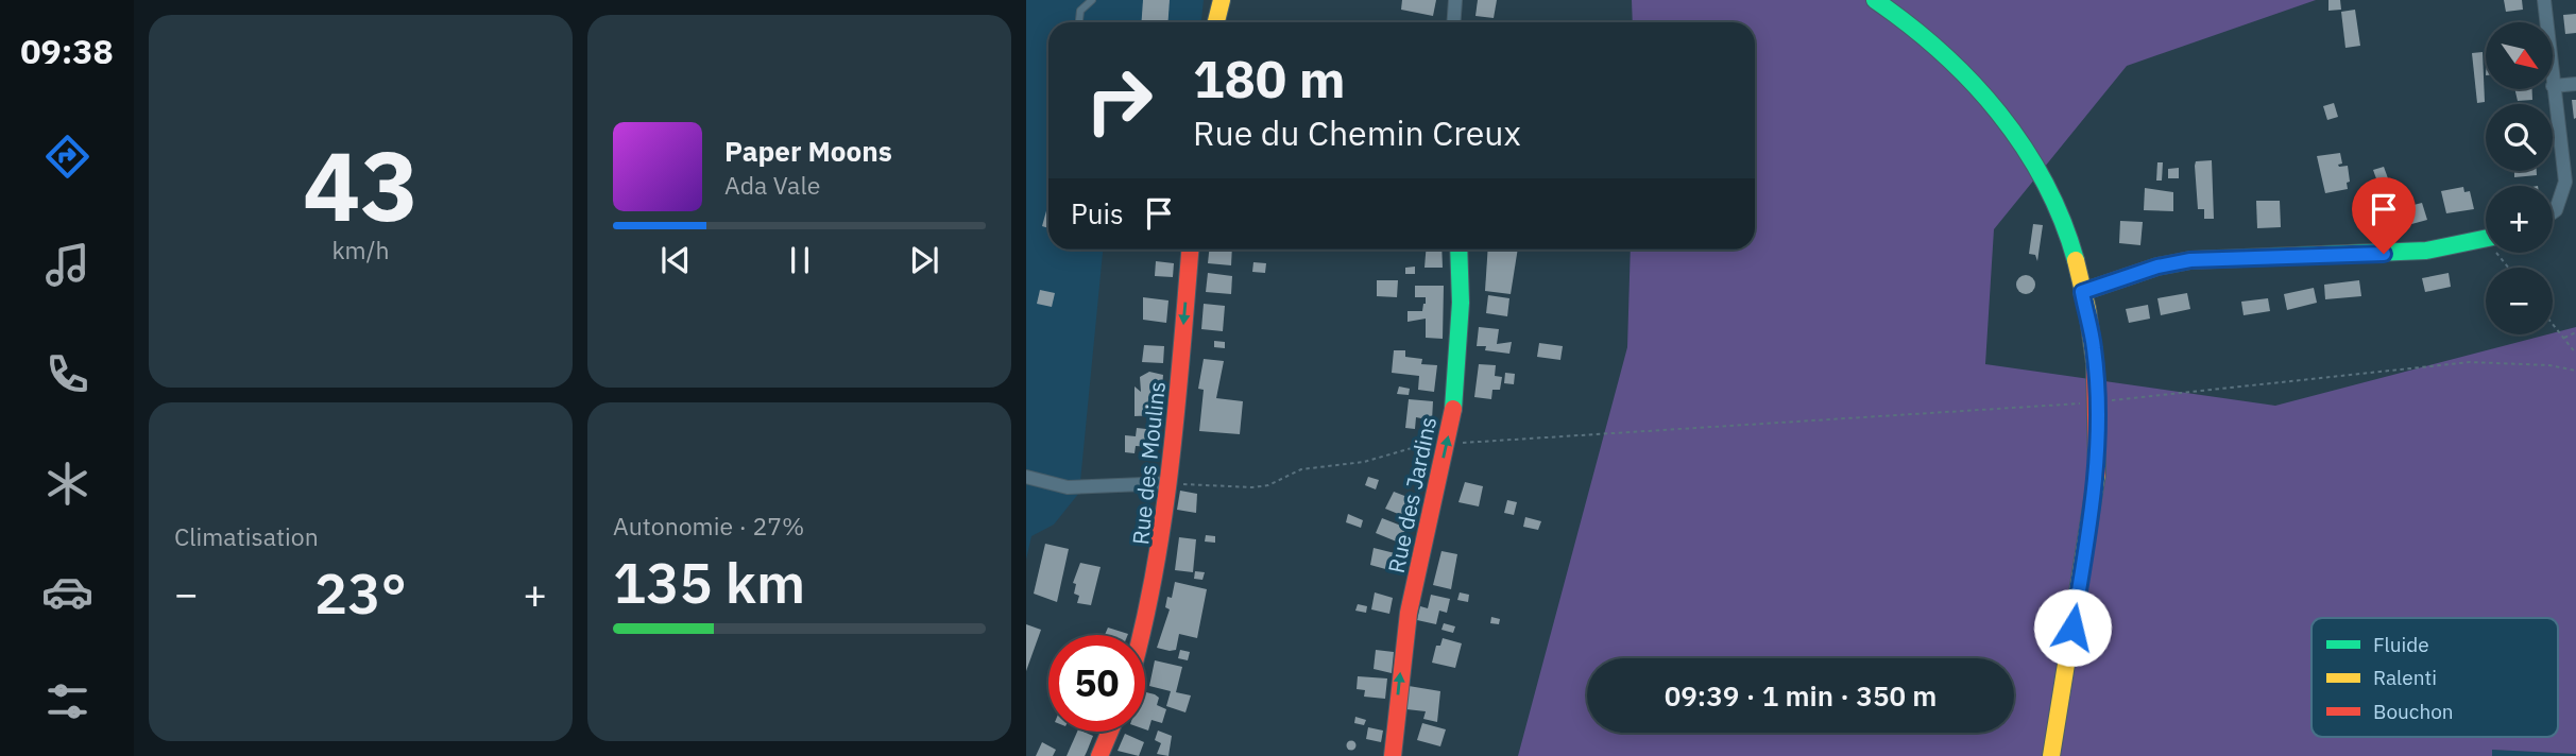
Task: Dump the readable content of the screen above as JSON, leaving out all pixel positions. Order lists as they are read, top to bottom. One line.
{"streets":{"main road":["Rue des Moulins","Rue des Jardins"]},"one_way":["Rue des Moulins","Rue des Jardins"],"legend":["Fluide","Ralenti","Bouchon"],"north":"bottom right","page":{"tabs":"09:38","tile":[["43","km/h"],"Climatisation",["Autonomie · 27%","135 km"]],"map_buttons":["+","−"],"turn":["180 m","Rue du Chemin Creux"],"song":["Paper Moons","Ada Vale"],"then":"Puis","heat":["−","23°","+"],"limit":"50","trip":"09:39 · 1 min · 350 m"}}
